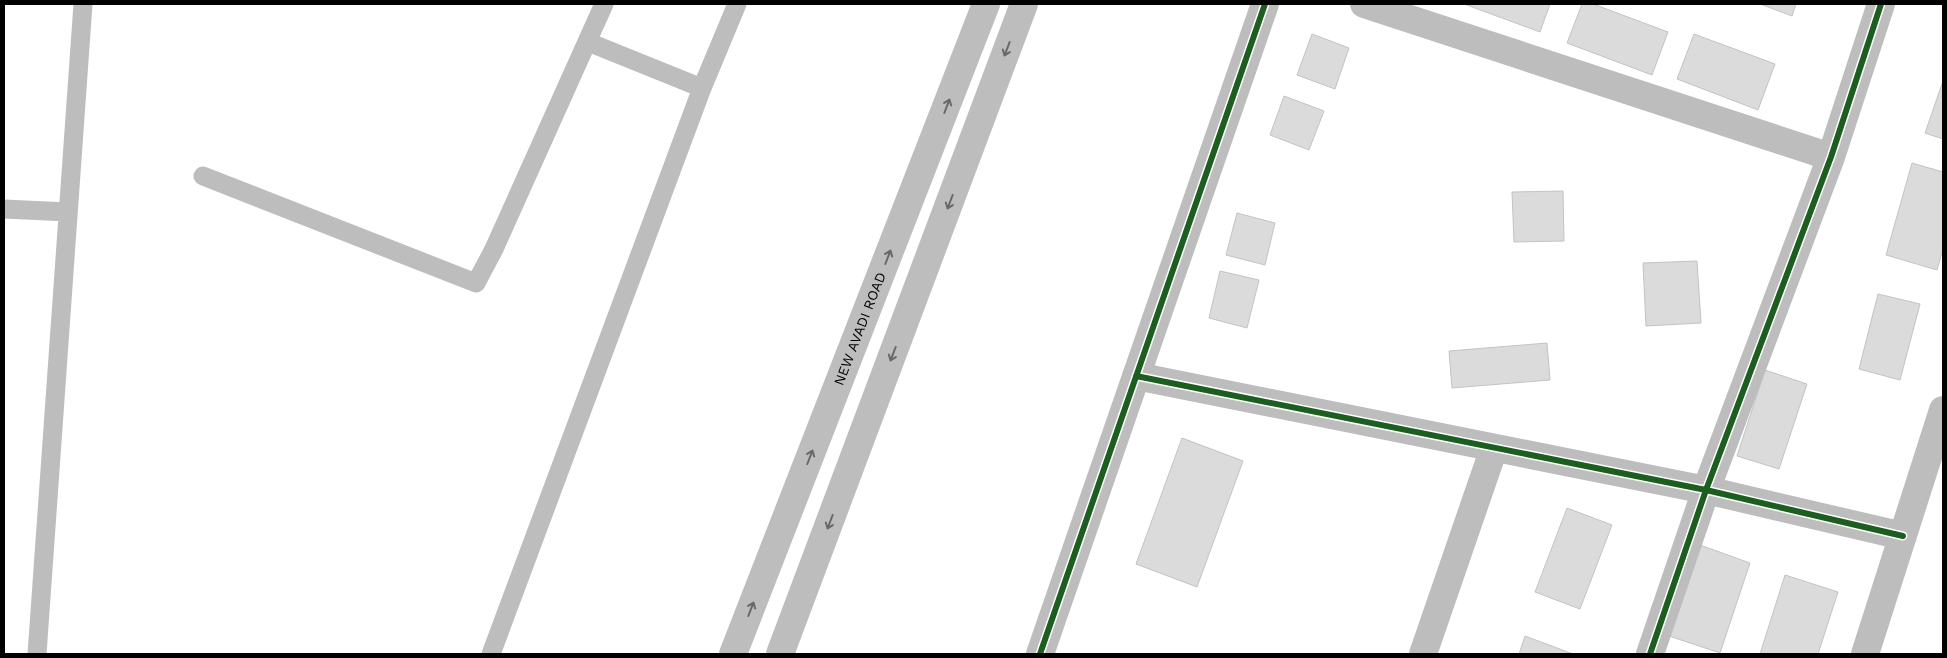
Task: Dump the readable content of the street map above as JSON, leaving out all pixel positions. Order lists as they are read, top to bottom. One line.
{"streets":{"street":["NEW AVADI ROAD"]}}
